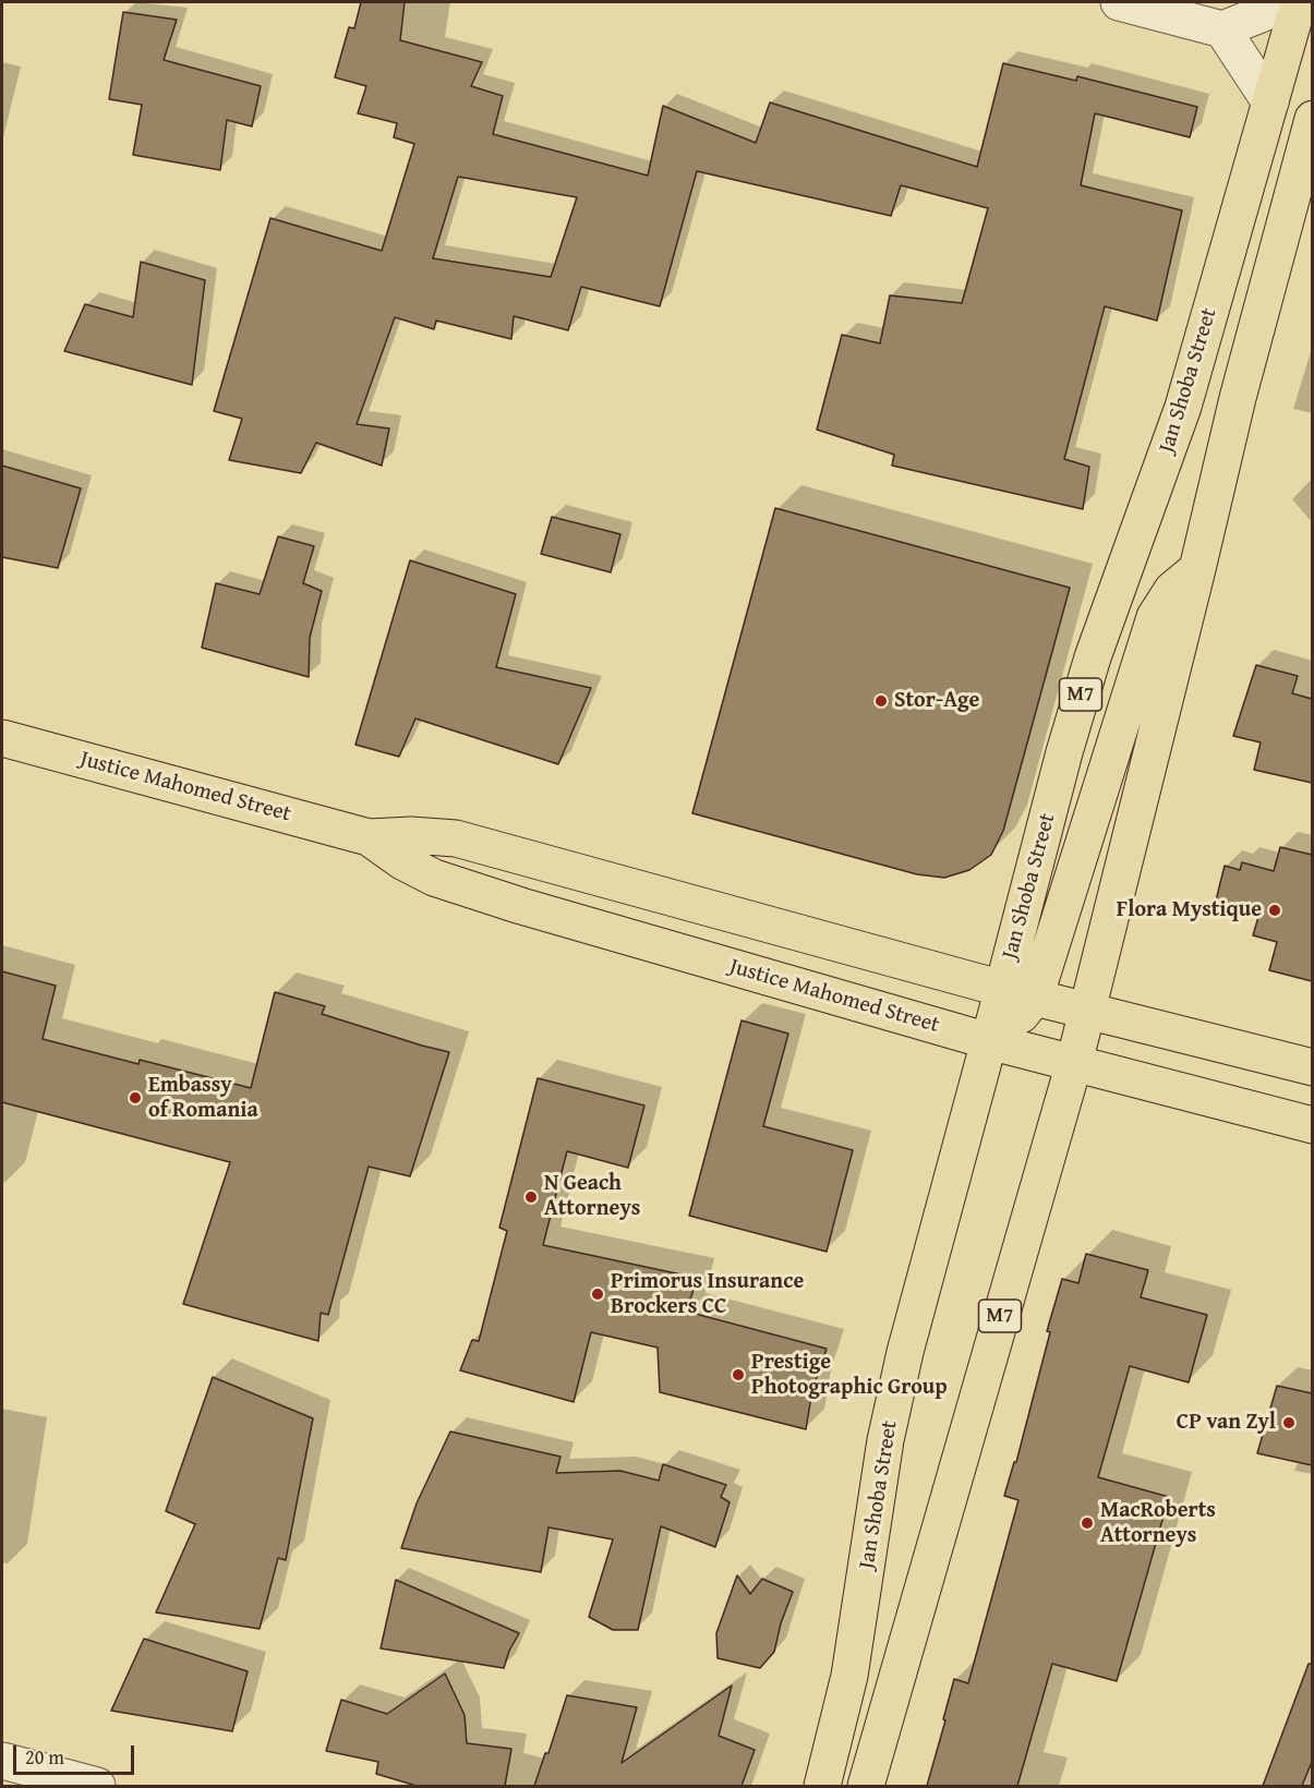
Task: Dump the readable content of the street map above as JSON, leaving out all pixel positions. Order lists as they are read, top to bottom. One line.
{"streets":{"main road":["Jan Shoba Street","M7","Justice Mahomed Street"]},"crossings":[["Jan Shoba Street","Justice Mahomed Street"],["M7","Justice Mahomed Street"]],"places":["Stor-Age","Flora Mystique","Embassy of Romania","N Geach Attorneys","Primorus Insurance Brockers CC","Prestige Photographic Group","CP van Zyl","MacRoberts Attorneys"],"scale_bar":"20 m"}
